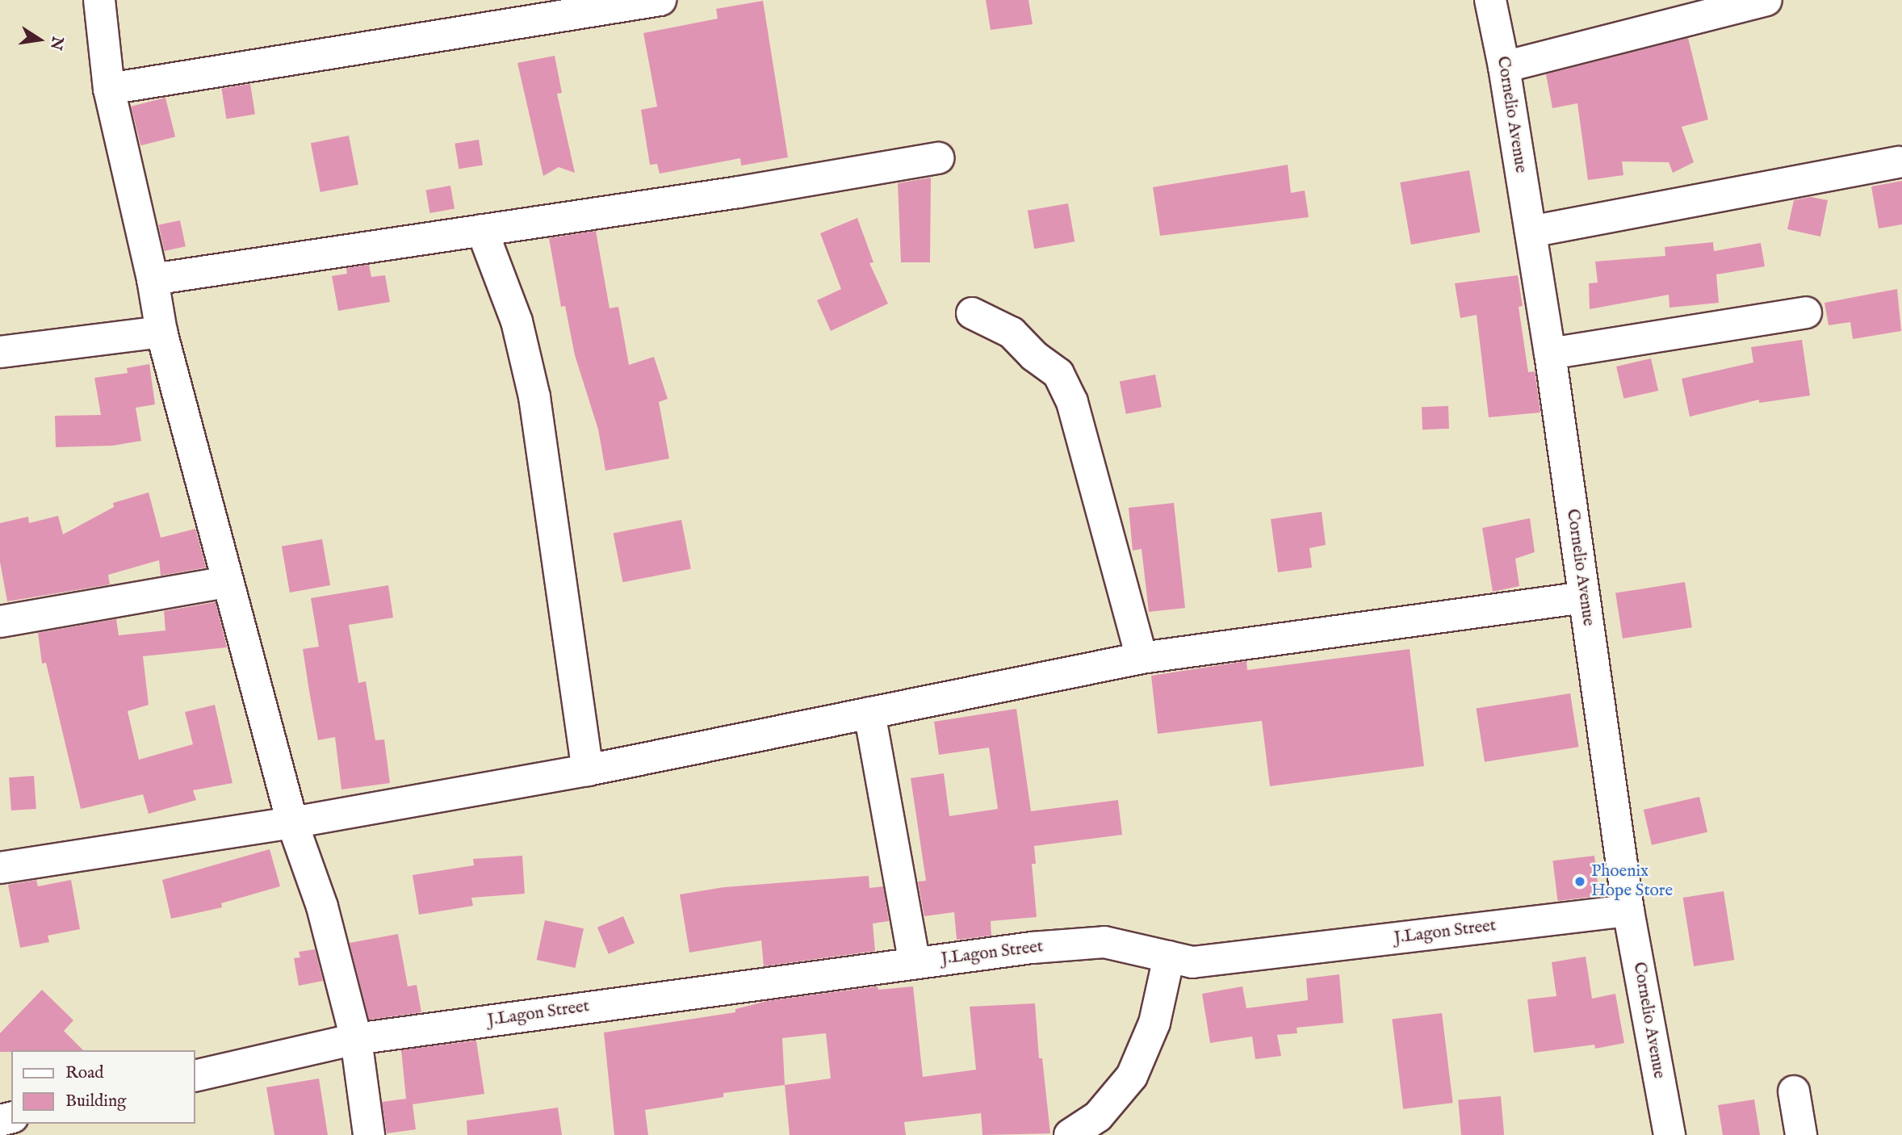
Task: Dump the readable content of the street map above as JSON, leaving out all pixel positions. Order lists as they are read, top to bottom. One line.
{"streets":{"street":["Cornelio Avenue","J.Lagon Street"]},"crossings":[["Cornelio Avenue","J.Lagon Street"]],"places":["Phoenix Hope Store"],"legend":["Road","Building"],"north":"right"}
